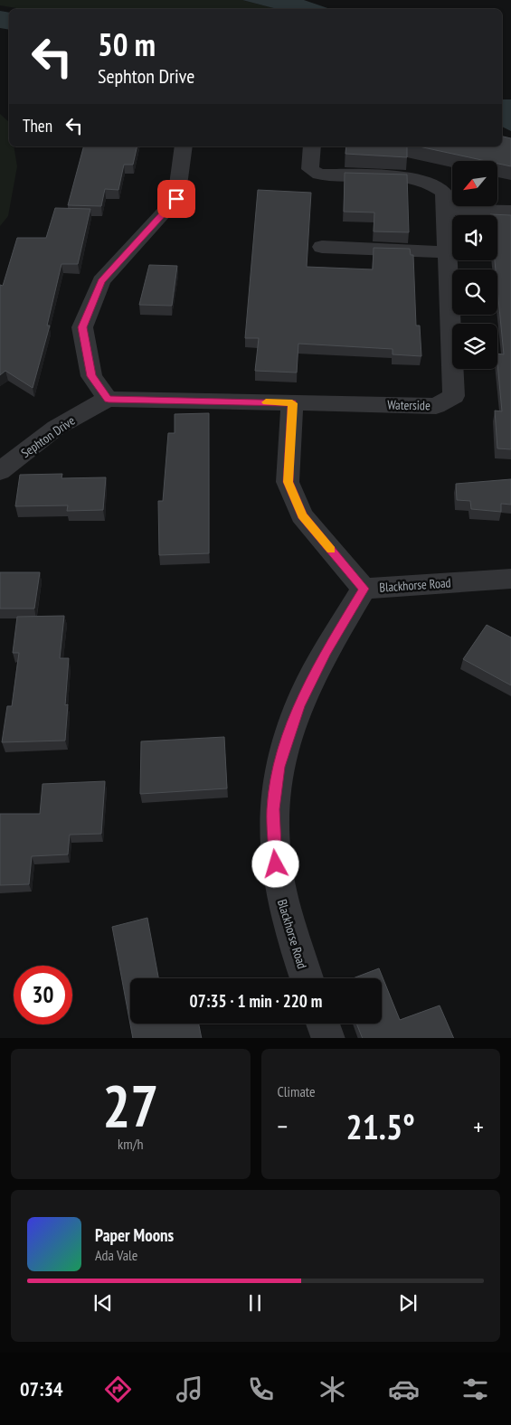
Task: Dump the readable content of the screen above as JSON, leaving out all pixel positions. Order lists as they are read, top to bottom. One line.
{"streets":{"street":["Waterside","Sephton Drive","Blackhorse Road"]},"crossings":[["Waterside","Sephton Drive"]],"north":"bottom left","page":{"turn":["50 m","Sephton Drive"],"then":"Then","limit":"30","trip":"07:35 · 1 min · 220 m","tile":[["27","km/h"],"Climate"],"heat":["−","21.5°","+"],"song":["Paper Moons","Ada Vale"],"tabs":"07:34"}}
